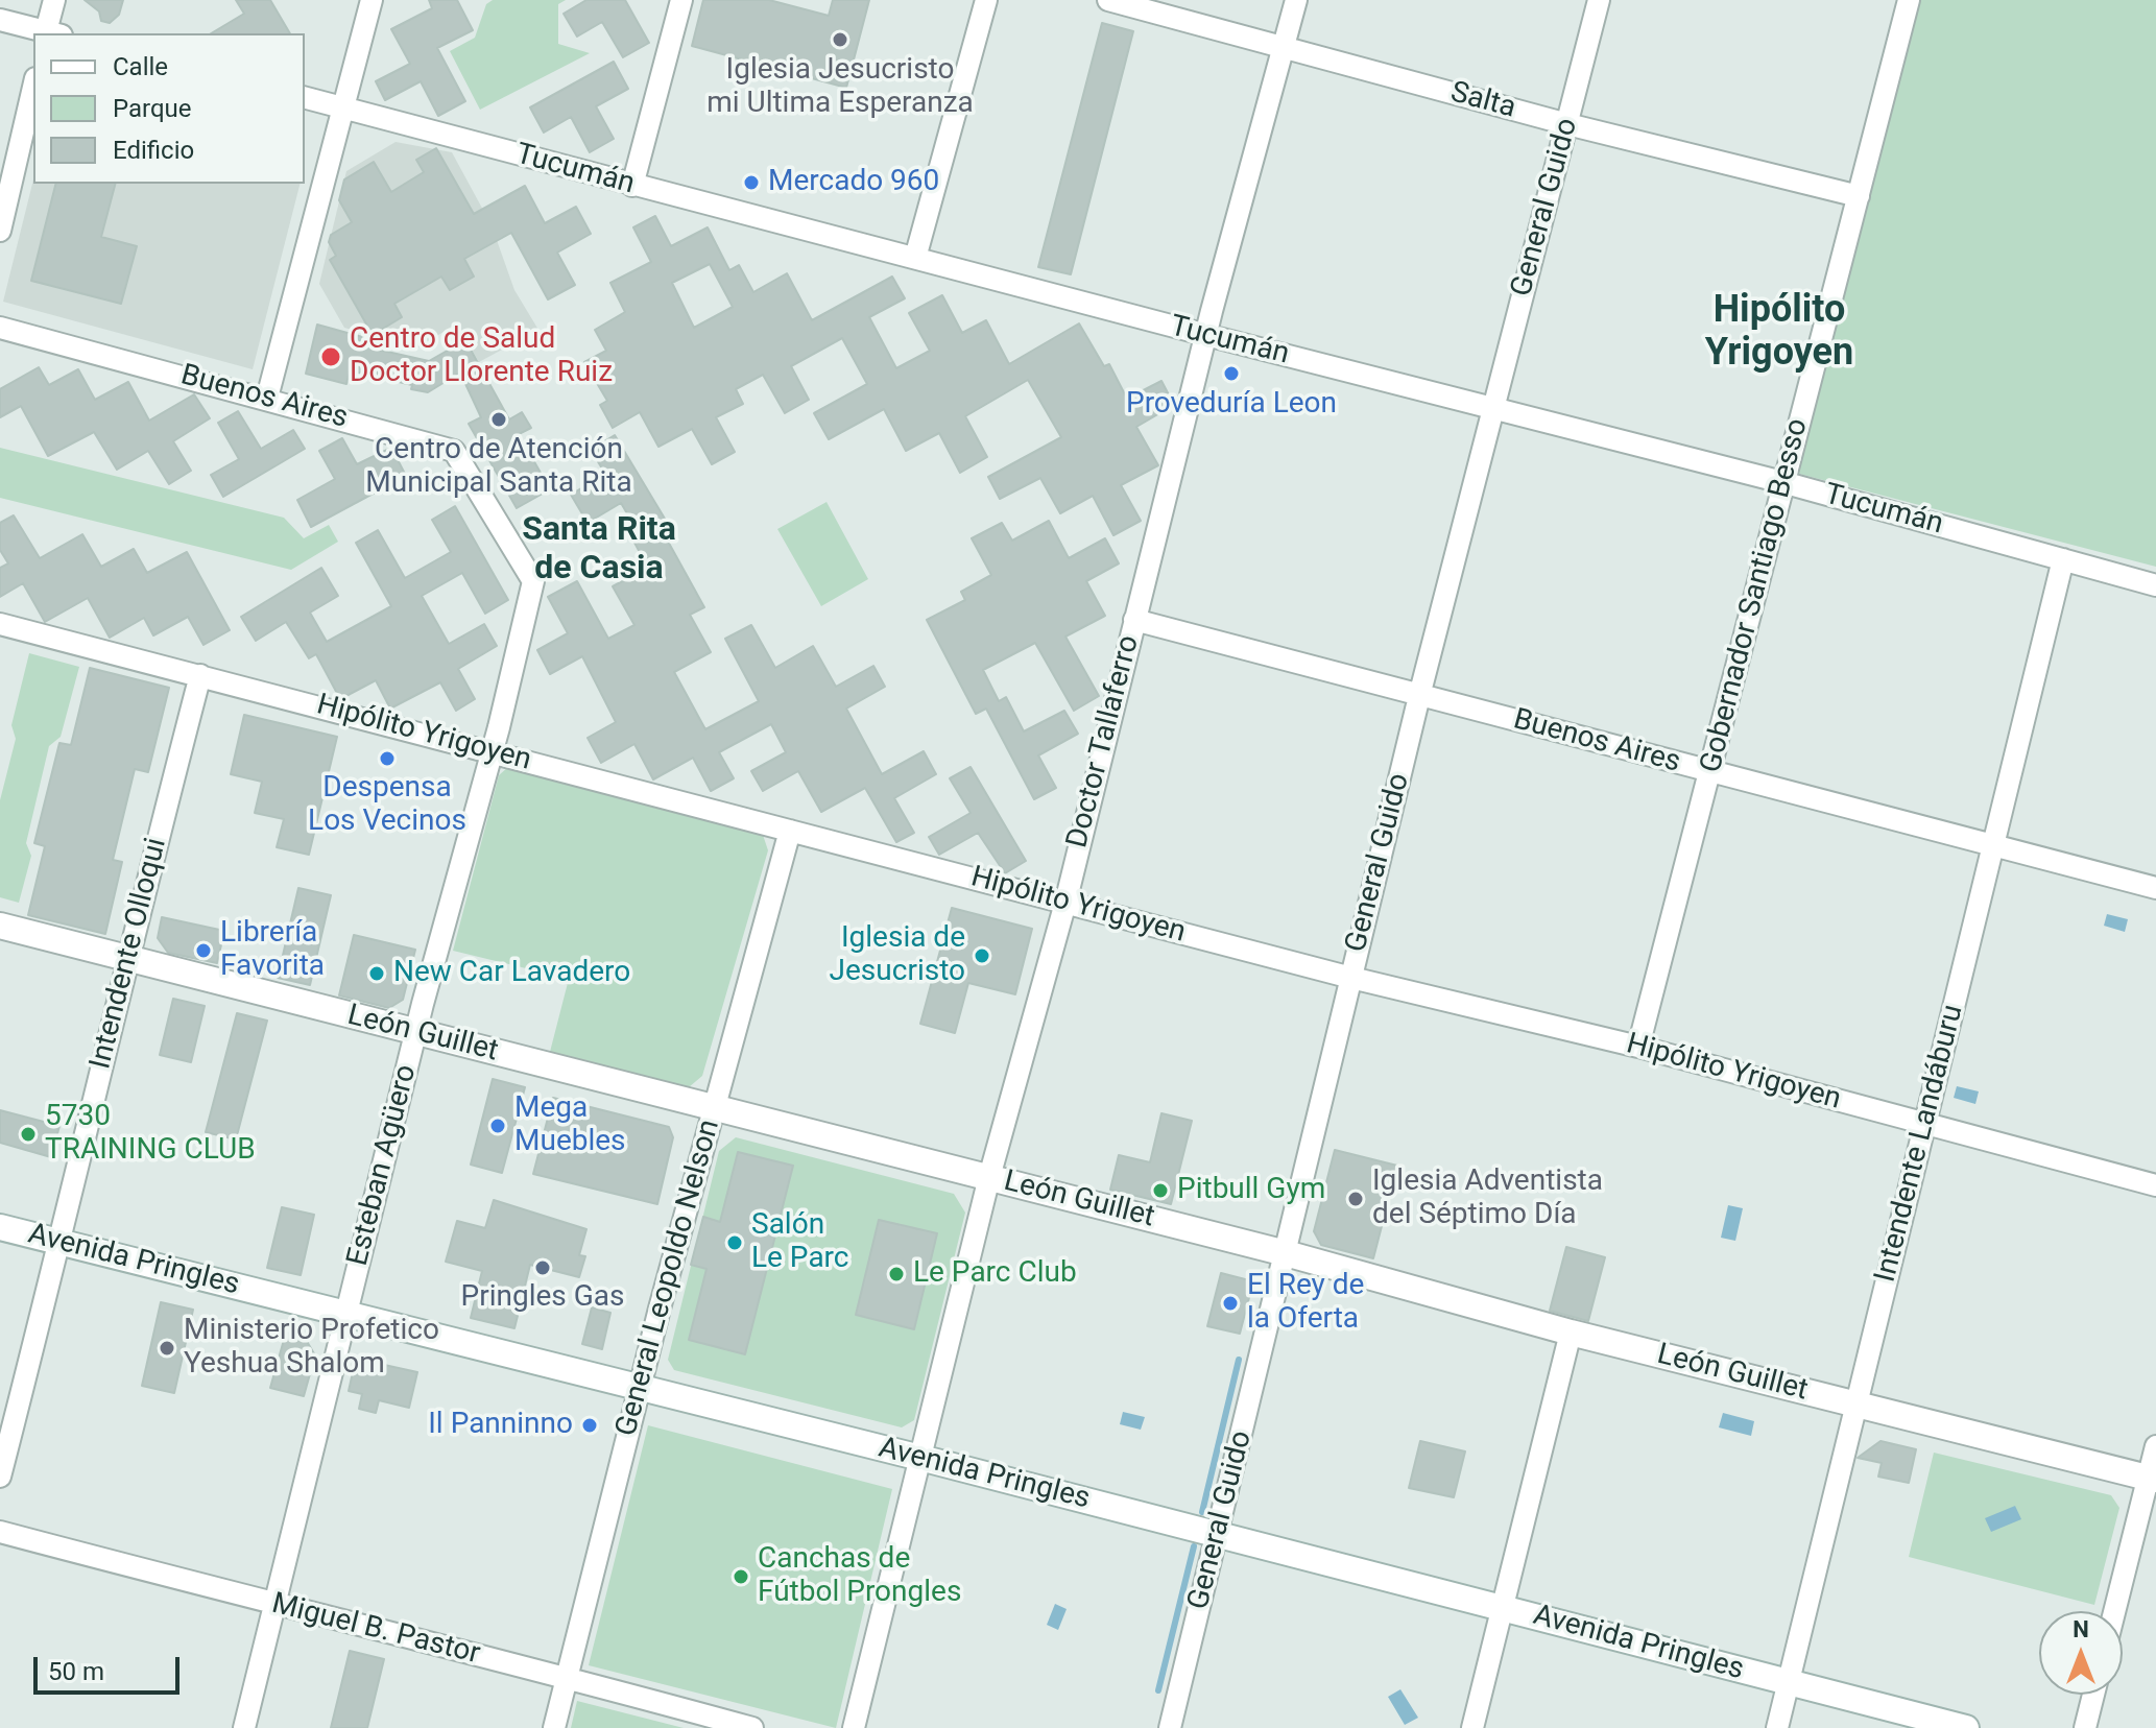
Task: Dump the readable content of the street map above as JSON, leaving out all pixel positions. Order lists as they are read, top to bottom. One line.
{"streets":{"street":["Salta","Tucumán","General Guido","Buenos Aires","Gobernador Santiago Besso","Hipólito Yrigoyen","Doctor Tallaferro","Intendente Olloqui","León Guillet","Intendente Landáburu","Esteban Agüero","Avenida Pringles","General Leopoldo Nelson","Miguel B. Pastor"]},"crossings":[["Salta","General Guido"],["Salta","Gobernador Santiago Besso"],["Salta","Doctor Tallaferro"],["Tucumán","General Guido"],["Tucumán","Gobernador Santiago Besso"],["Tucumán","Doctor Tallaferro"],["Tucumán","Intendente Landáburu"],["General Guido","Buenos Aires"],["General Guido","Hipólito Yrigoyen"],["General Guido","León Guillet"],["General Guido","Avenida Pringles"],["Buenos Aires","Gobernador Santiago Besso"],["Buenos Aires","Doctor Tallaferro"],["Buenos Aires","Intendente Landáburu"],["Buenos Aires","Esteban Agüero"],["Gobernador Santiago Besso","Hipólito Yrigoyen"],["Hipólito Yrigoyen","Doctor Tallaferro"],["Hipólito Yrigoyen","Intendente Olloqui"],["Hipólito Yrigoyen","Intendente Landáburu"],["Hipólito Yrigoyen","Esteban Agüero"],["Hipólito Yrigoyen","General Leopoldo Nelson"],["Doctor Tallaferro","León Guillet"],["Doctor Tallaferro","Avenida Pringles"],["Intendente Olloqui","León Guillet"],["Intendente Olloqui","Avenida Pringles"],["León Guillet","Intendente Landáburu"],["León Guillet","Esteban Agüero"],["León Guillet","General Leopoldo Nelson"],["Intendente Landáburu","Avenida Pringles"],["Esteban Agüero","Avenida Pringles"],["Esteban Agüero","Miguel B. Pastor"],["Avenida Pringles","General Leopoldo Nelson"],["General Leopoldo Nelson","Miguel B. Pastor"]],"districts":["Hipólito Yrigoyen","Santa Rita de Casia"],"places":["Iglesia Jesucristo mi Ultima Esperanza","Mercado 960","Centro de Salud Doctor Llorente Ruiz","Proveduría Leon","Centro de Atención Municipal Santa Rita","Despensa Los Vecinos","Librería Favorita","Iglesia de Jesucristo","New Car Lavadero","Mega Muebles","5730 TRAINING CLUB","Pitbull Gym","Iglesia Adventista del Séptimo Día","Salón Le Parc","Pringles Gas","Le Parc Club","El Rey de la Oferta","Ministerio Profetico Yeshua Shalom","Il Panninno","Canchas de Fútbol Prongles"],"legend":["Calle","Parque","Edificio"],"scale_bar":"50 m","north":"top"}
